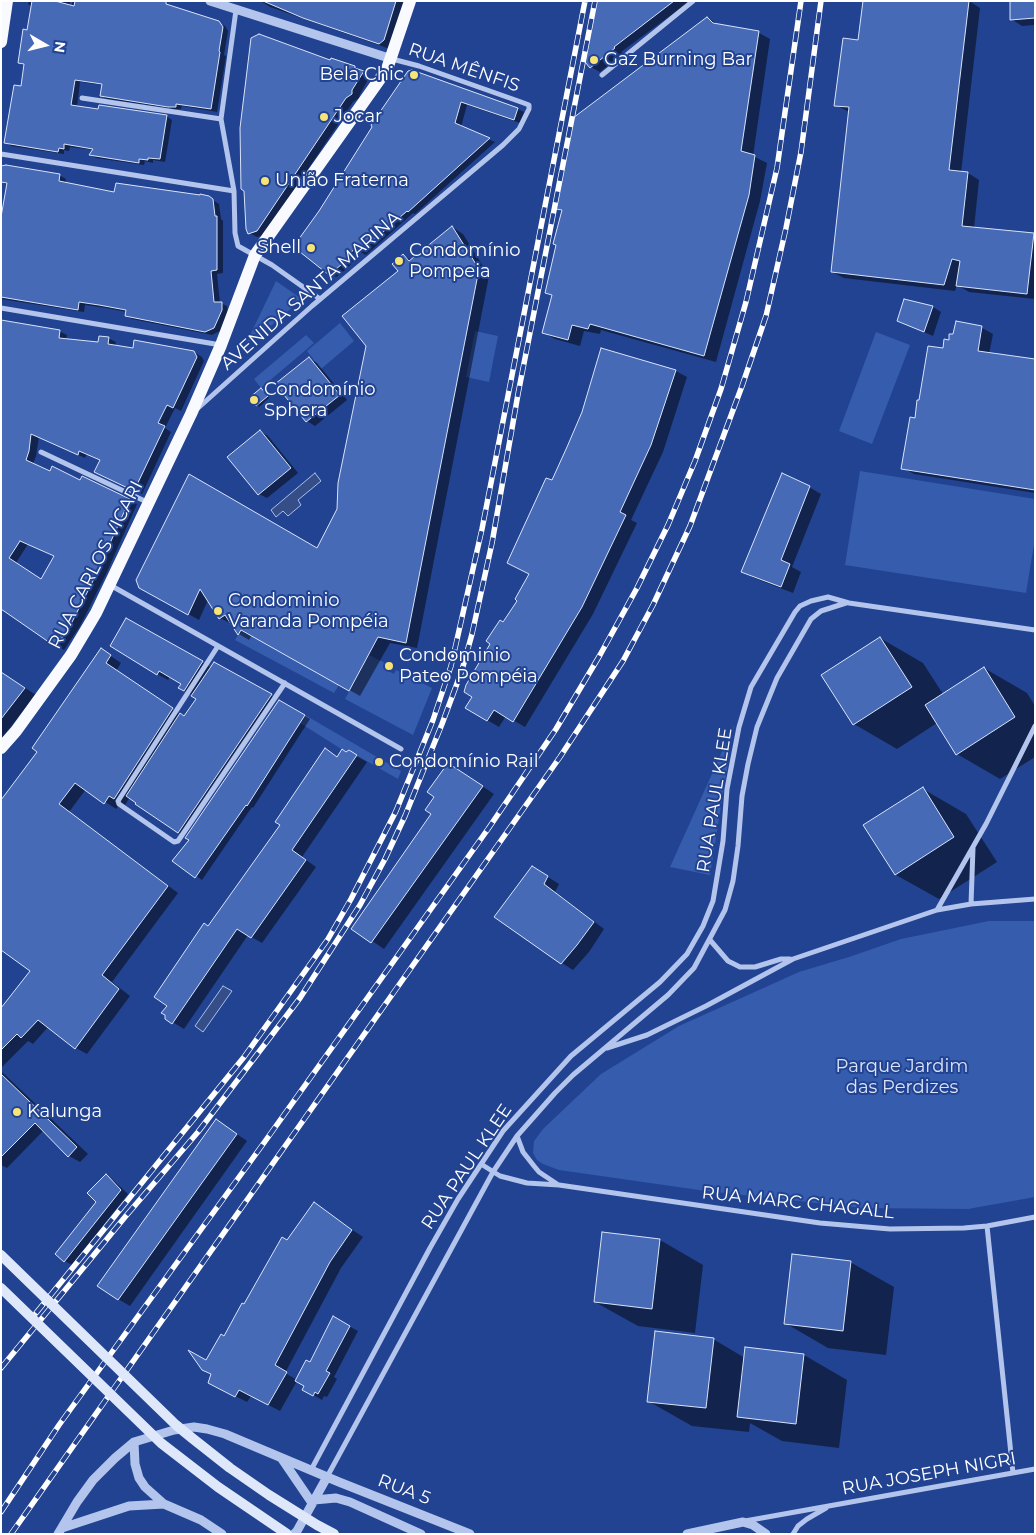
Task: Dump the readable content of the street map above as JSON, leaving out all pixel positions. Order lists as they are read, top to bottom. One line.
{"streets":{"main road":["RUA CARLOS VICARI"],"street":["RUA MÊNFIS","AVENIDA SANTA MARINA","RUA PAUL KLEE","RUA MARC CHAGALL","RUA JOSEPH NIGRI","RUA 5"]},"crossings":[["RUA MÊNFIS","AVENIDA SANTA MARINA"],["RUA MÊNFIS","RUA CARLOS VICARI"],["AVENIDA SANTA MARINA","RUA CARLOS VICARI"],["RUA PAUL KLEE","RUA MARC CHAGALL"],["RUA PAUL KLEE","RUA 5"]],"parks":["Parque Jardim das Perdizes"],"places":["Gaz Burning Bar","Bela Chic","Jocar","União Fraterna","Shell","Condomínio Pompeia","Condomínio Sphera","Condominio Varanda Pompéia","Condominio Pateo Pompéia","Condomínio Rail","Kalunga"],"north":"right"}
